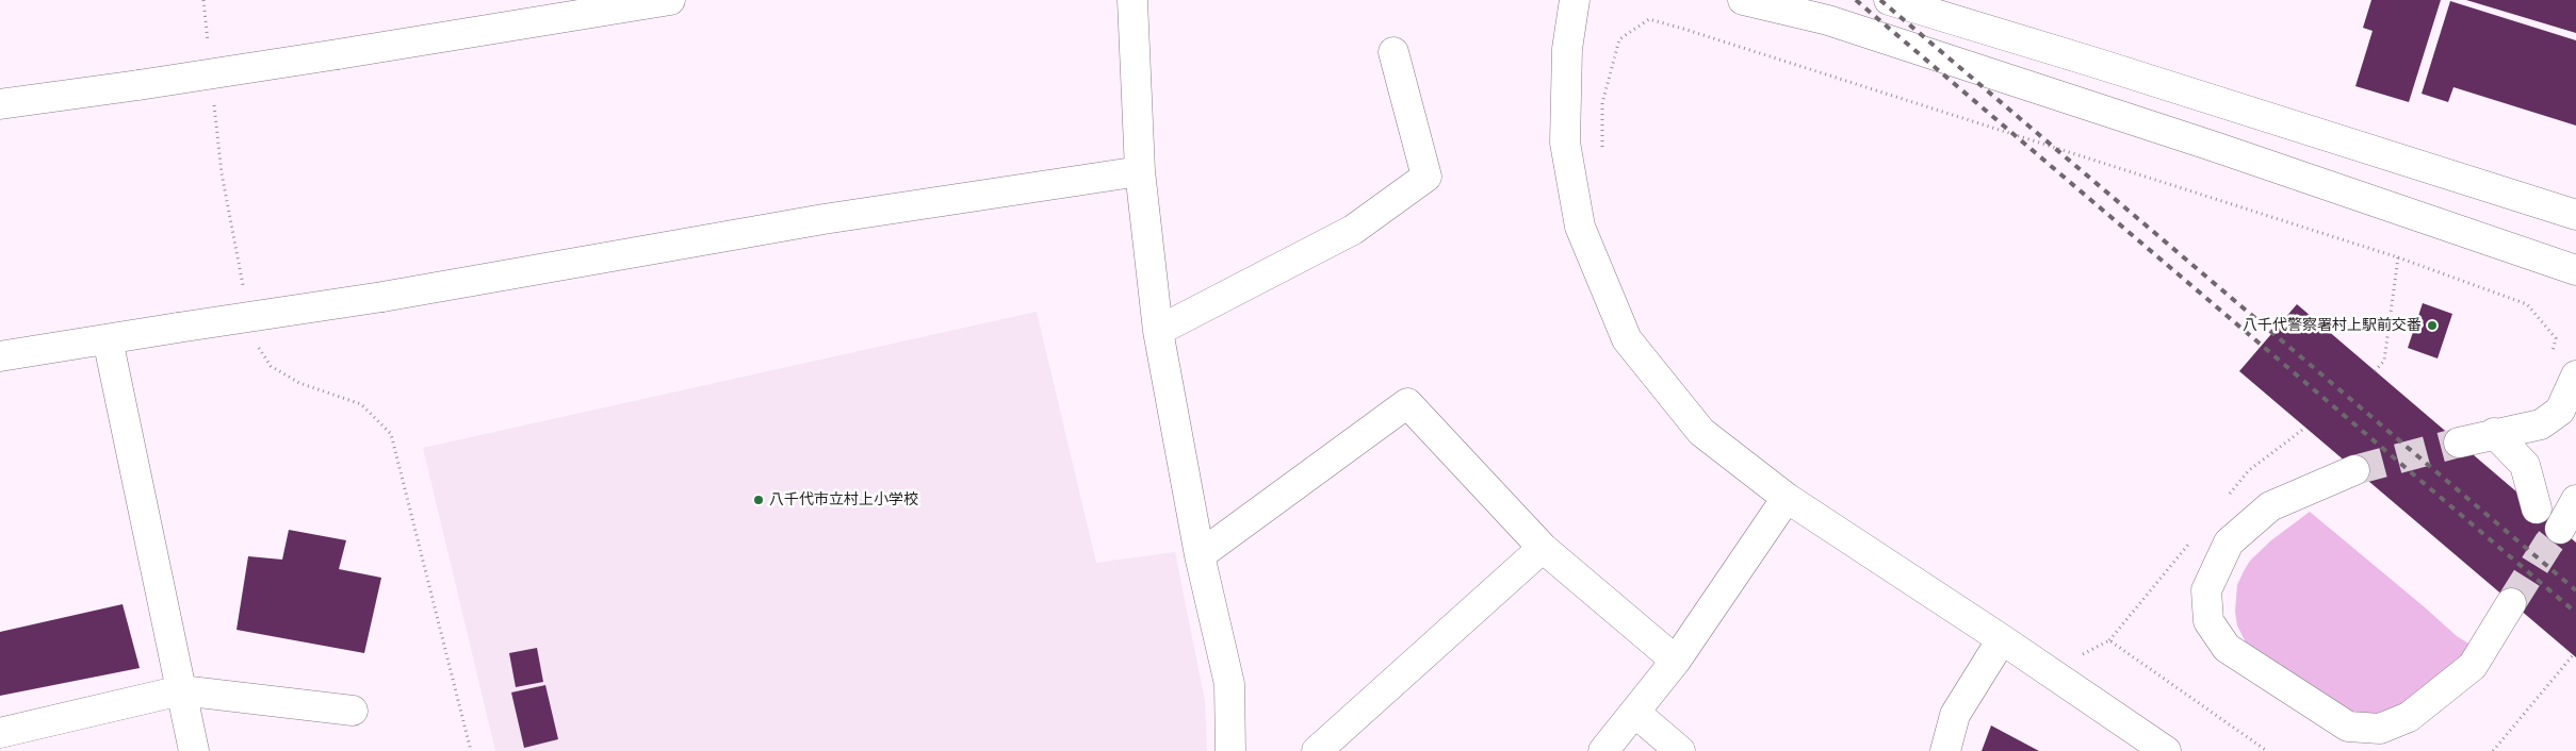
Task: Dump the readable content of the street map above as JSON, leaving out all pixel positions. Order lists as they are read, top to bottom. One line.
{"places":["八千代警察署村上駅前交番","八千代市立村上小学校"]}
